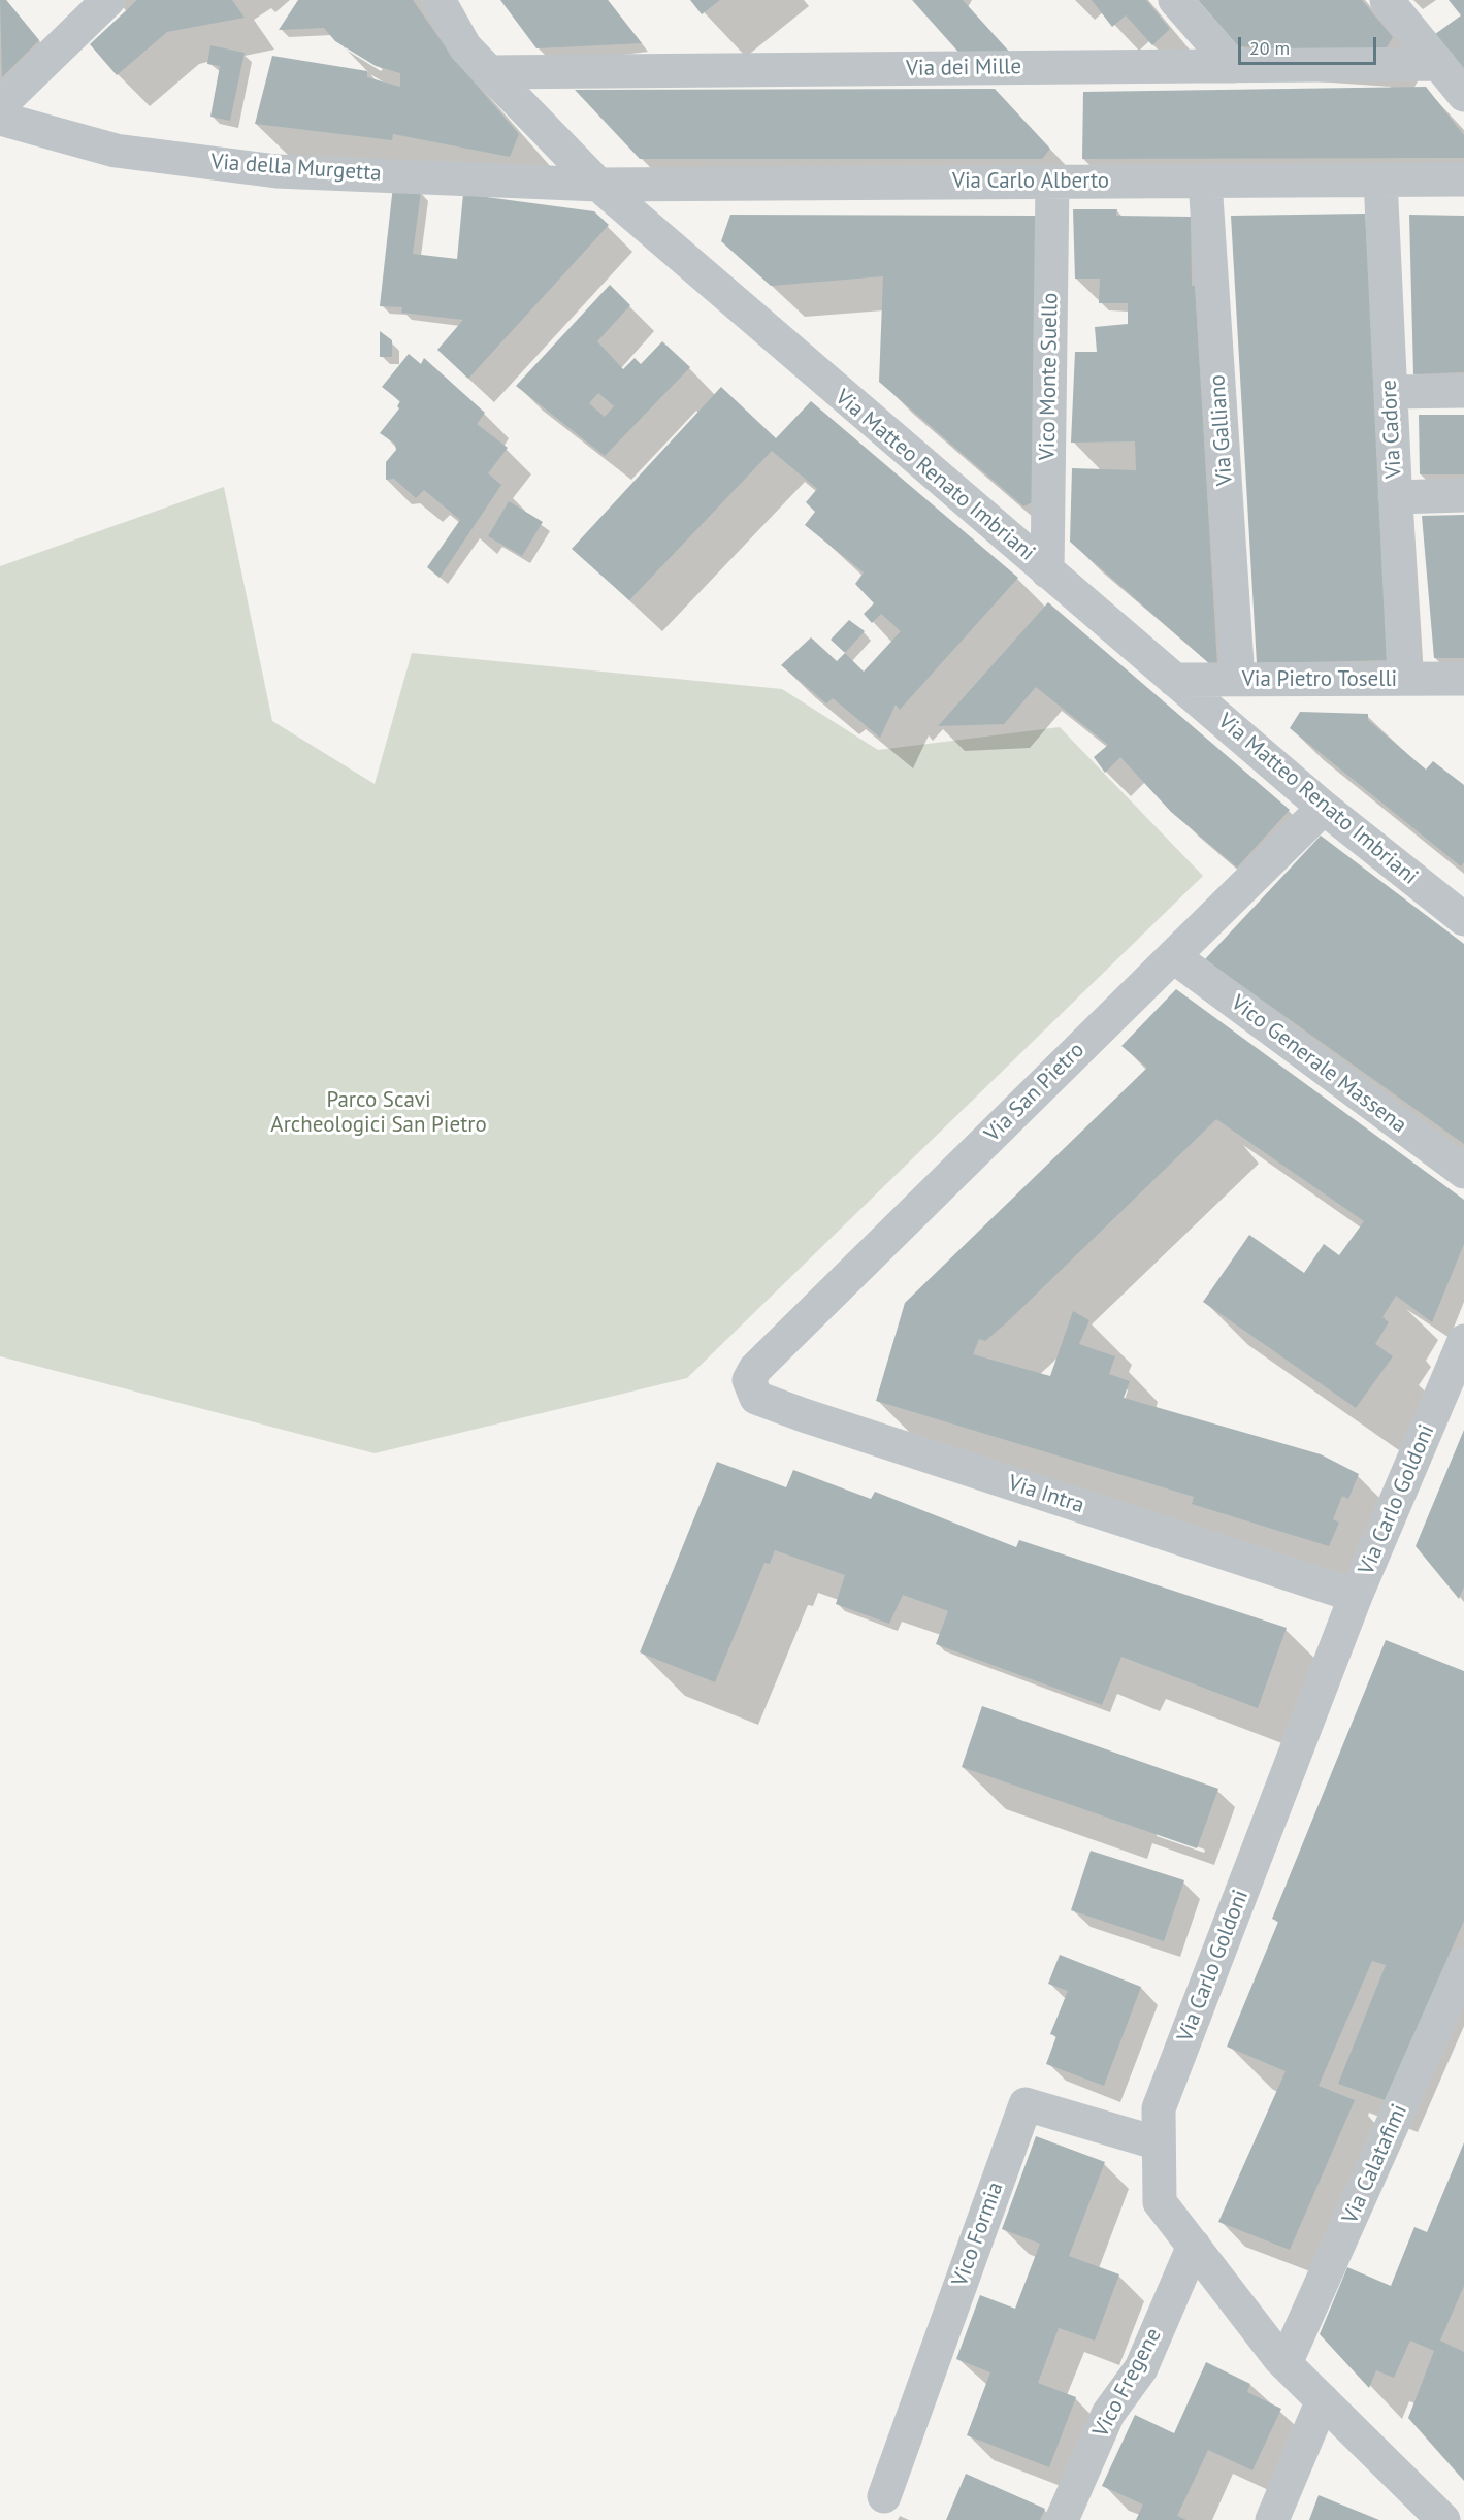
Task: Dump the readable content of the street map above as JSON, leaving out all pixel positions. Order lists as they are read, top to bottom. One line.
{"streets":{"street":["Via dei Mille","Via della Murgetta","Via Carlo Alberto","Vico Monte Suello","Via Cadore","Via Galliano","Via Matteo Renato Imbriani","Via Pietro Toselli","Vico Generale Massena","Via San Pietro","Via Intra","Via Carlo Goldoni","Via Calatafimi","Vico Formia","Vico Fregene"]},"crossings":[["Via dei Mille","Via Matteo Renato Imbriani"],["Via della Murgetta","Via Carlo Alberto"],["Via della Murgetta","Via Matteo Renato Imbriani"],["Via Carlo Alberto","Vico Monte Suello"],["Via Carlo Alberto","Via Cadore"],["Via Carlo Alberto","Via Galliano"],["Via Carlo Alberto","Via Matteo Renato Imbriani"],["Vico Monte Suello","Via Matteo Renato Imbriani"],["Via Cadore","Via Pietro Toselli"],["Via Galliano","Via Pietro Toselli"],["Via Matteo Renato Imbriani","Via Pietro Toselli"],["Via Matteo Renato Imbriani","Via San Pietro"],["Vico Generale Massena","Via San Pietro"],["Via San Pietro","Via Intra"],["Via Intra","Via Carlo Goldoni"],["Via Carlo Goldoni","Via Calatafimi"],["Via Carlo Goldoni","Vico Formia"],["Via Carlo Goldoni","Vico Fregene"]],"parks":["Parco Scavi Archeologici San Pietro"],"scale_bar":"20 m"}
